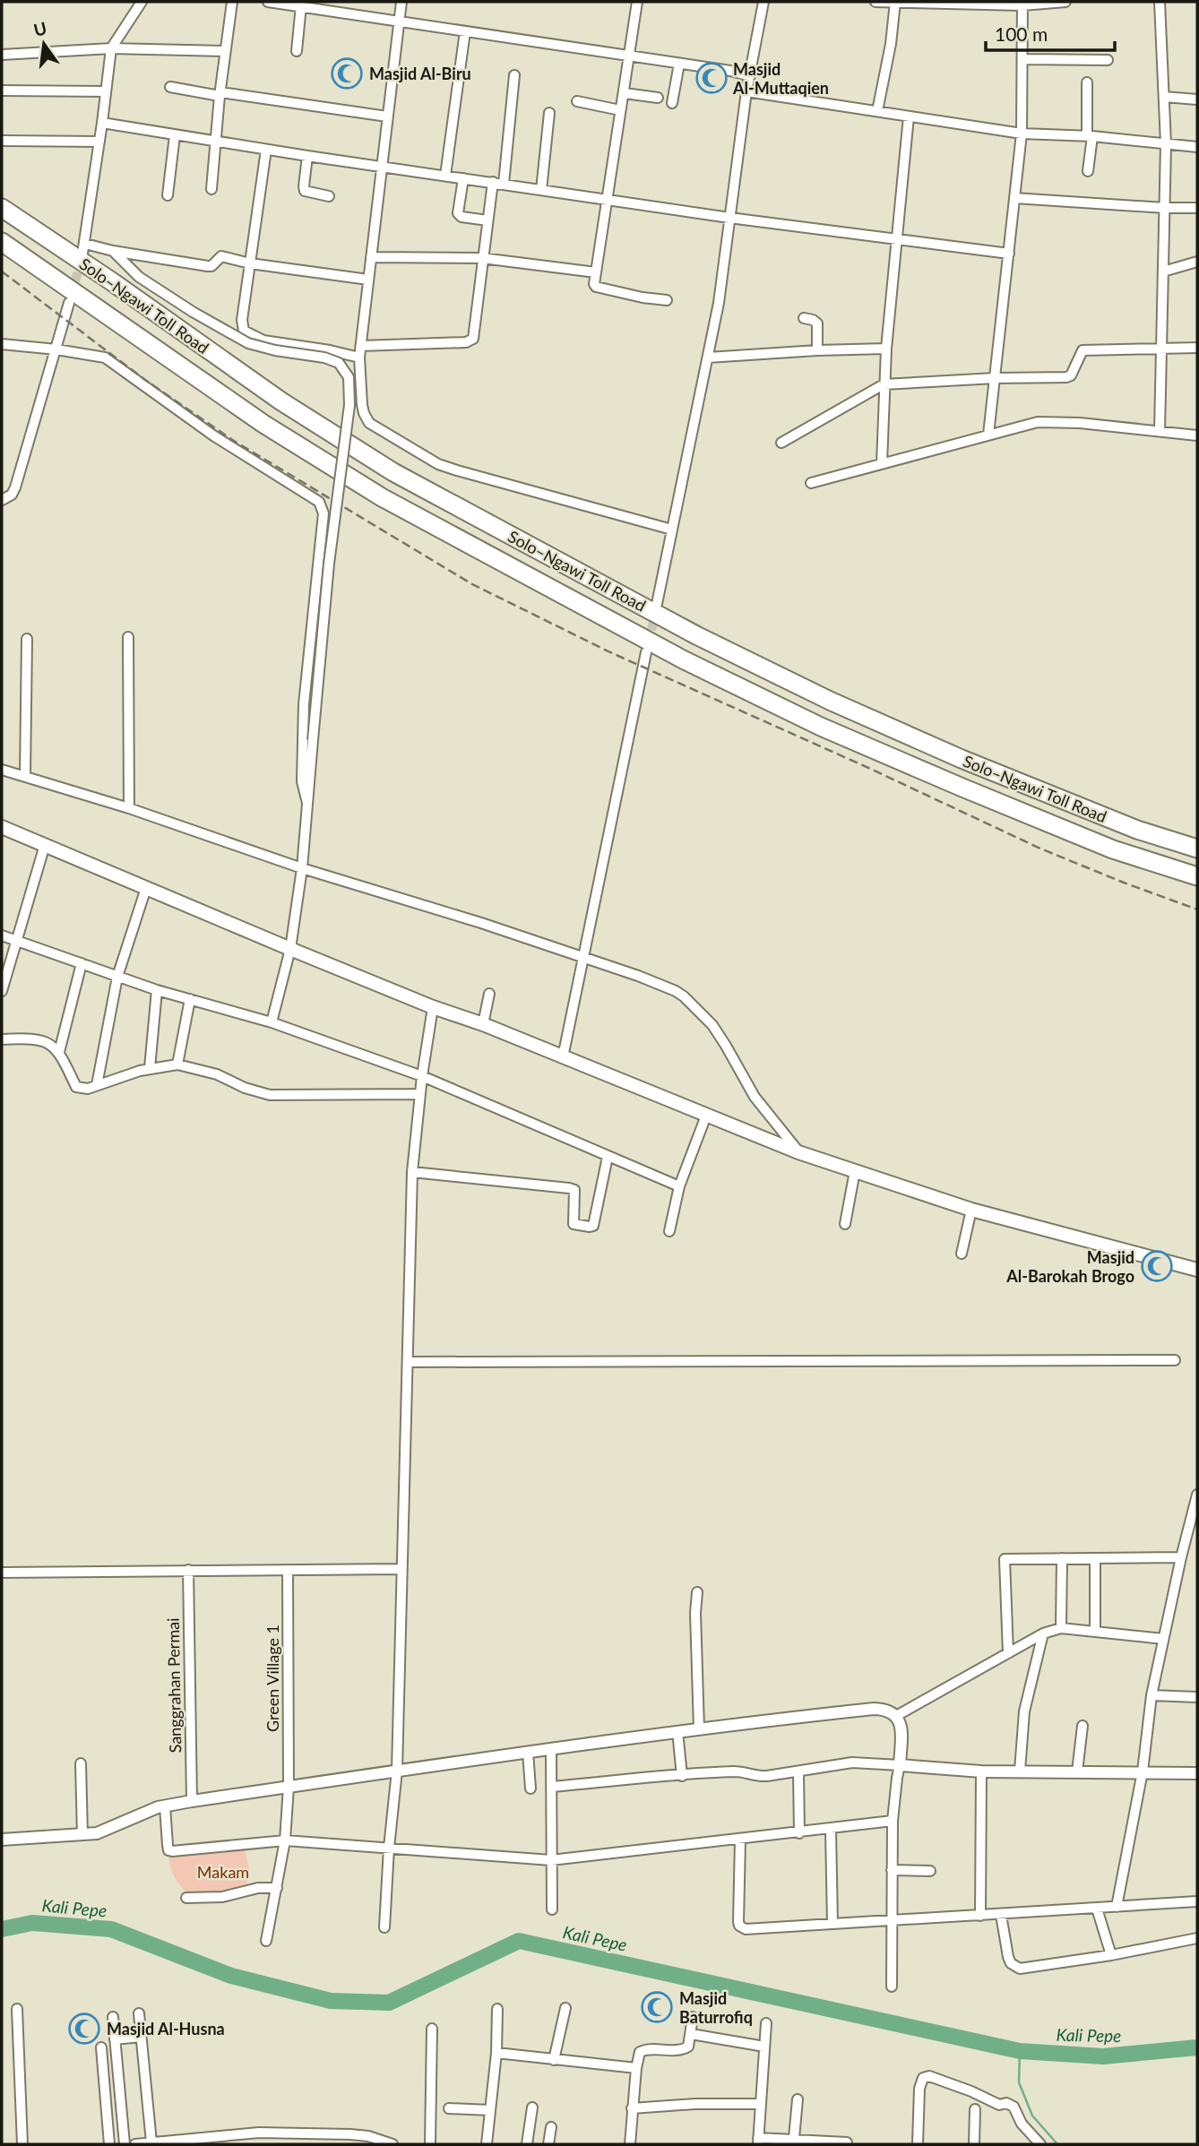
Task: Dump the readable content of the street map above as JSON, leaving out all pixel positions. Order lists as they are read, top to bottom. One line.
{"streets":{"highway":["Solo–Ngawi Toll Road"],"street":["Green Village 1","Sanggrahan Permai"]},"water":["Kali Pepe"],"parks":["Makam"],"places":{"mosque":["Masjid Al-Biru","Masjid Al-Muttaqien","Masjid Al-Barokah Brogo","Masjid Baturrofiq","Masjid Al-Husna"]},"scale_bar":"100 m","north":"top"}
